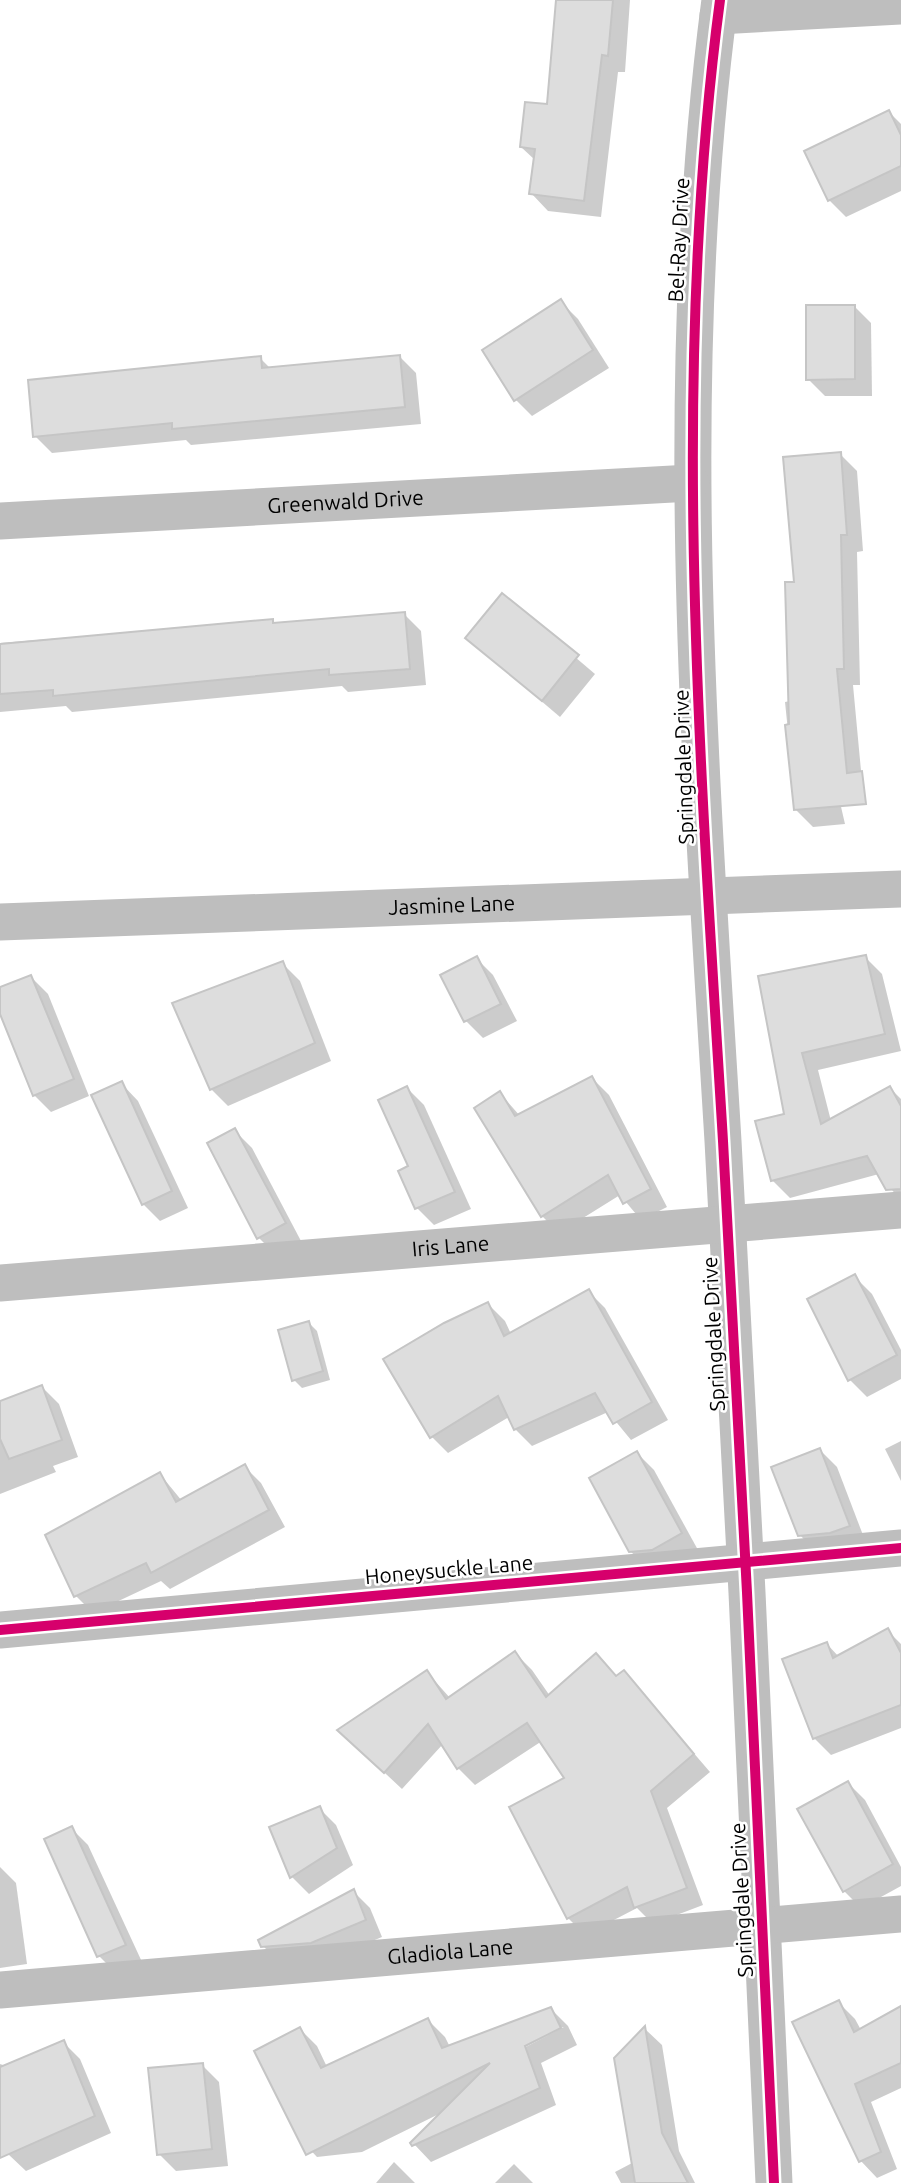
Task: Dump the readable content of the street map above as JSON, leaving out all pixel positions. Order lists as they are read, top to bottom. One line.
{"streets":{"street":["Bel-Ray Drive","Greenwald Drive","Springdale Drive","Jasmine Lane","Iris Lane","Honeysuckle Lane","Gladiola Lane"]},"crossings":[["Bel-Ray Drive","Greenwald Drive"],["Bel-Ray Drive","Springdale Drive"],["Greenwald Drive","Springdale Drive"],["Springdale Drive","Jasmine Lane"],["Springdale Drive","Iris Lane"],["Springdale Drive","Honeysuckle Lane"],["Springdale Drive","Gladiola Lane"]]}
